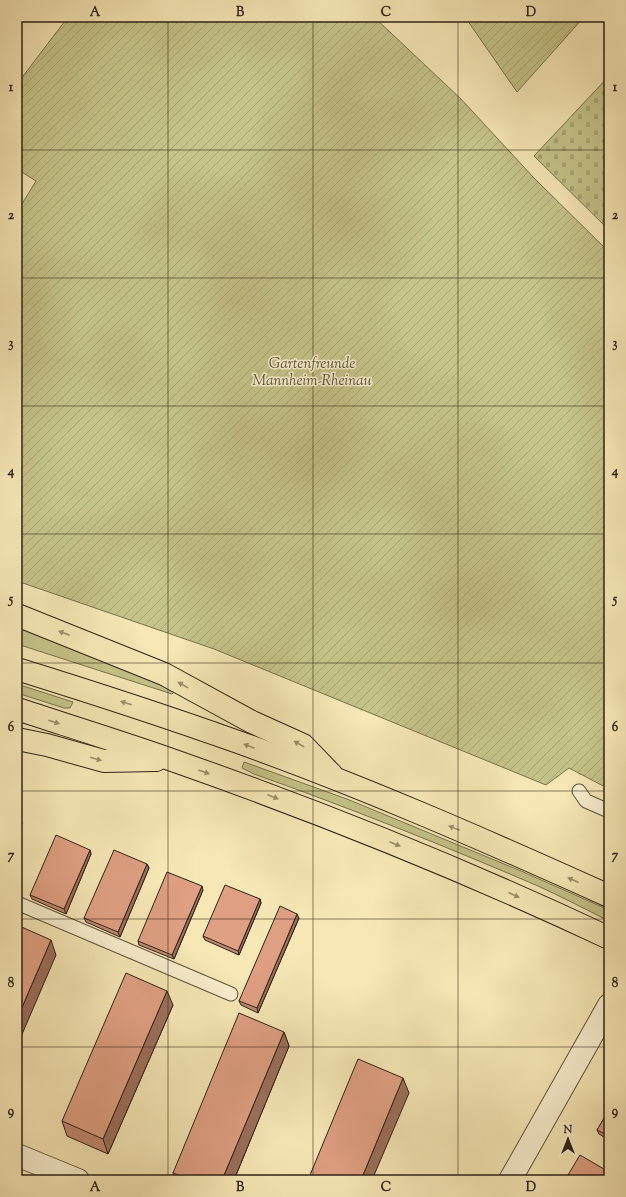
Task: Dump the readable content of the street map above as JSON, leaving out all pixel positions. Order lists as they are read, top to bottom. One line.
{"parks":["Gartenfreunde Mannheim-Rheinau"],"north":"top","grid":{"columns":["A","B","C","D"],"rows":["1","2","3","4","5","6","7","8","9"]}}
